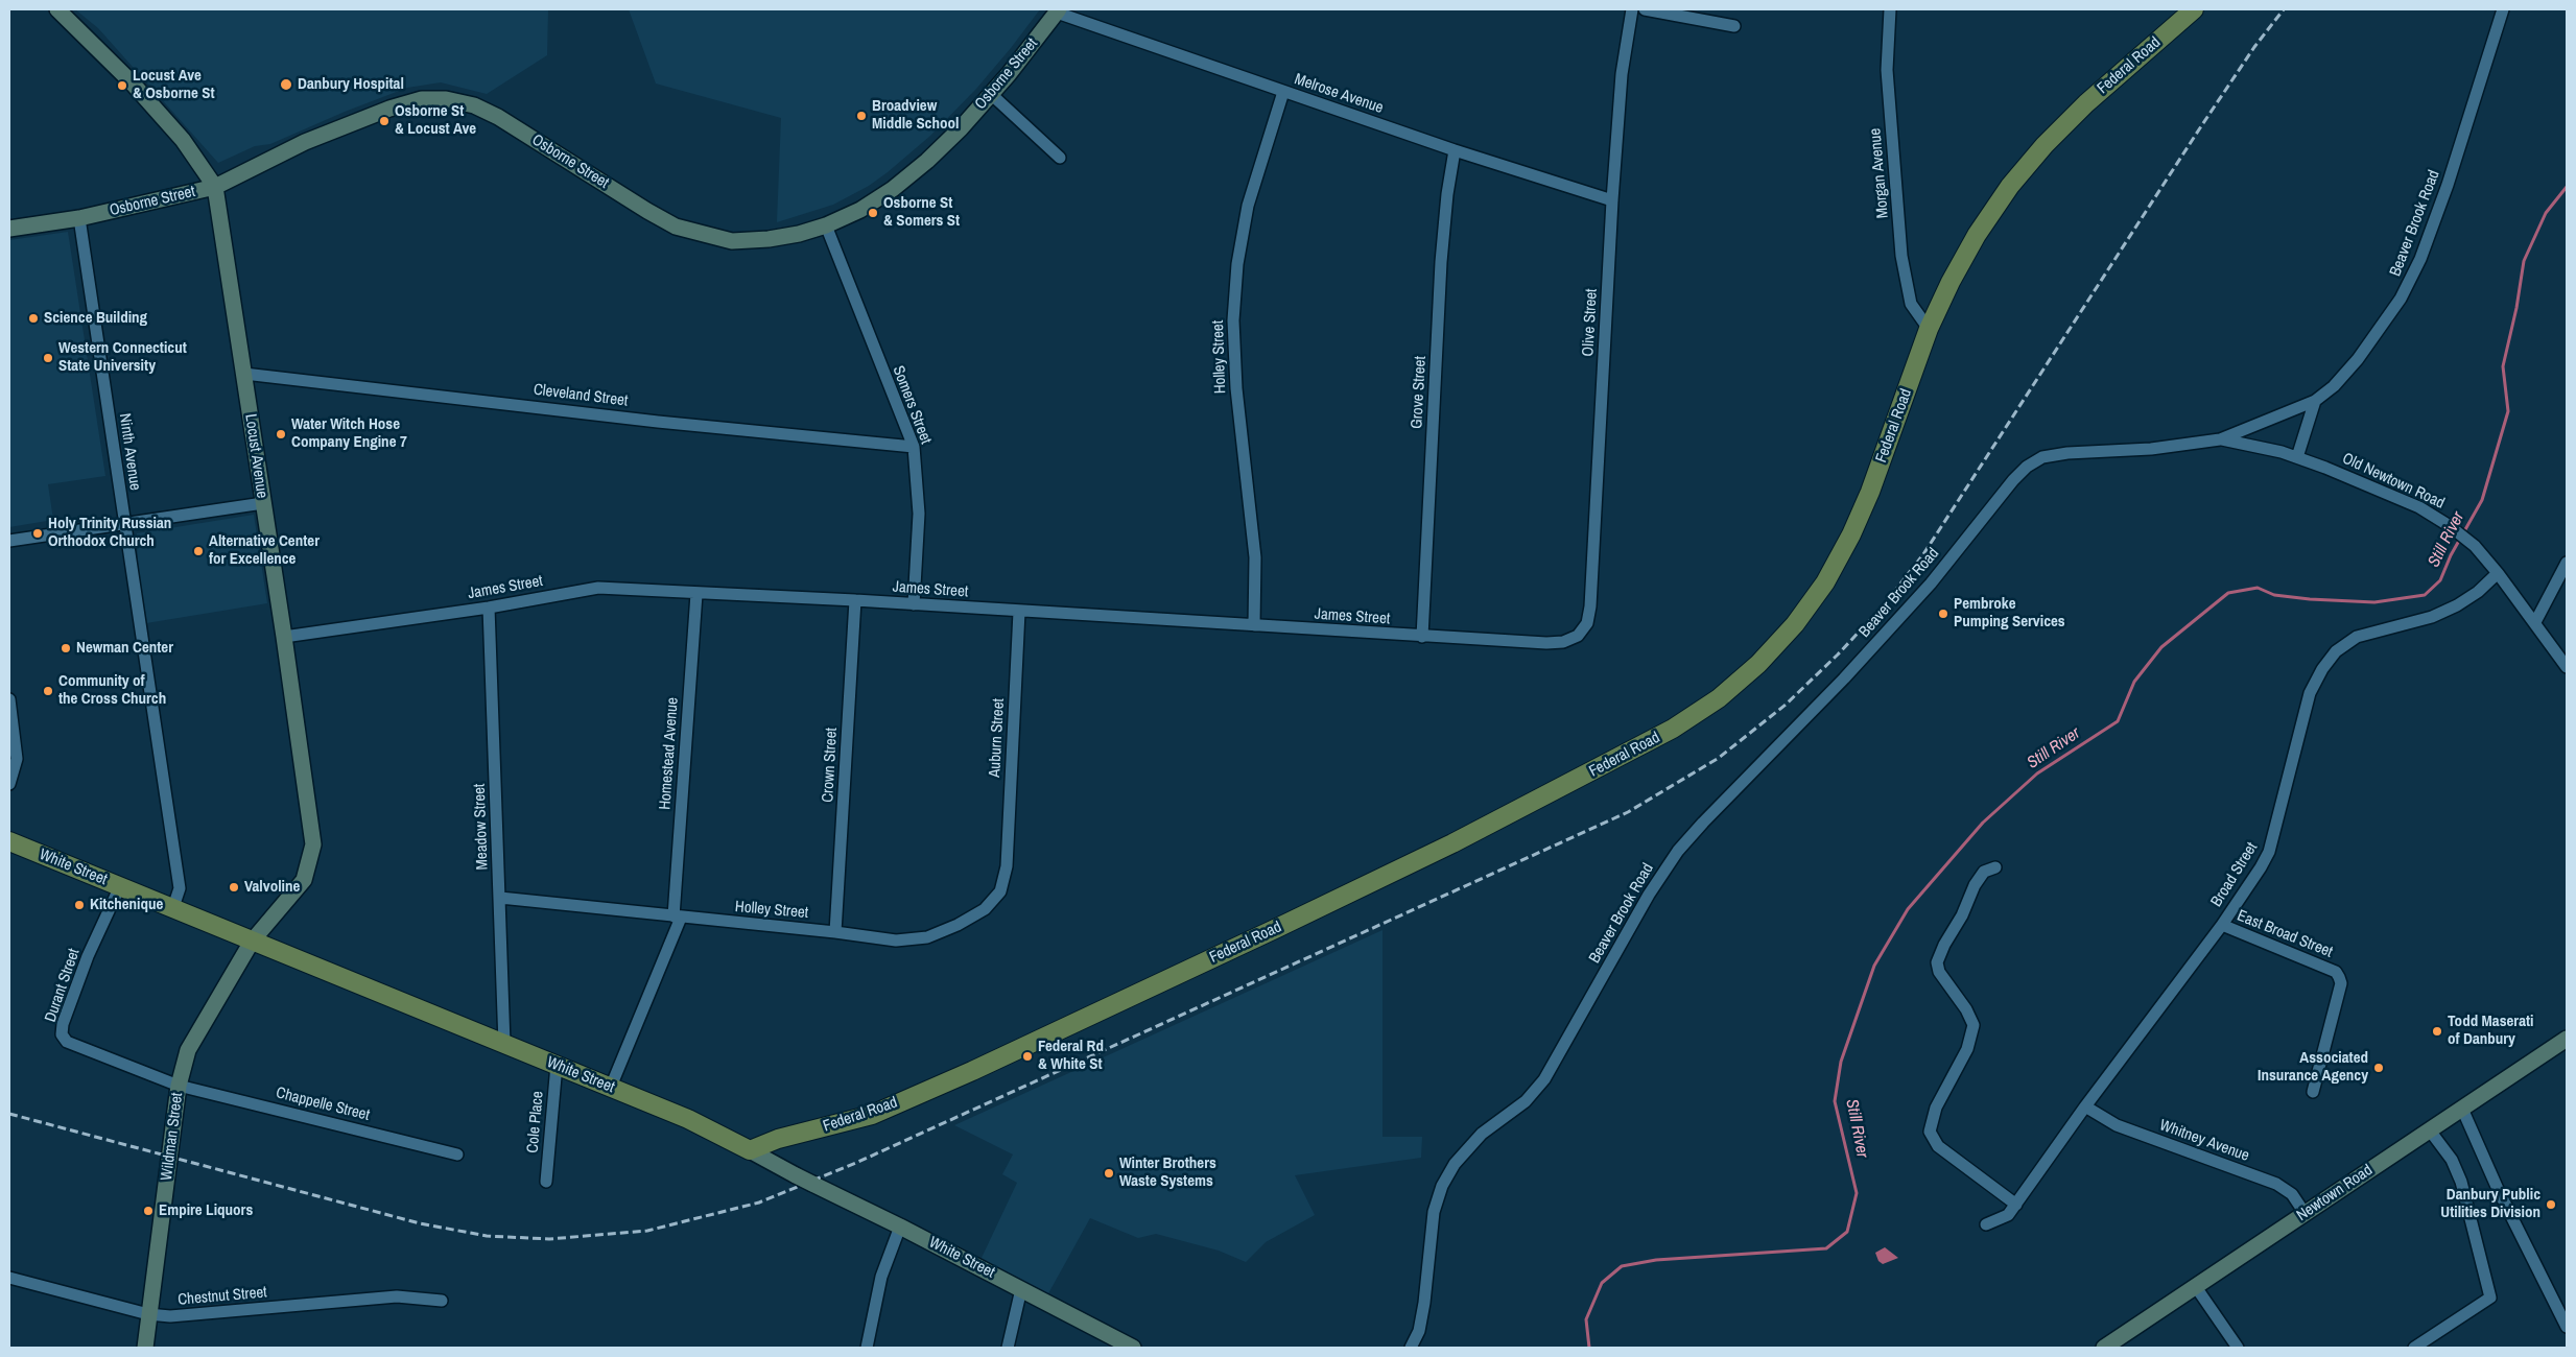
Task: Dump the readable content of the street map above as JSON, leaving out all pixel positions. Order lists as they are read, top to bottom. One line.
{"streets":{"main road":["Federal Road","Osborne Street","Locust Avenue","White Street","Wildman Street","Newtown Road"],"street":["Melrose Avenue","Morgan Avenue","Beaver Brook Road","Olive Street","Holley Street","Grove Street","Cleveland Street","Somers Street","Ninth Avenue","Old Newtown Road","James Street","Auburn Street","Homestead Avenue","Crown Street","Meadow Street","Broad Street","East Broad Street","Durant Street","Chappelle Street","Cole Place","Whitney Avenue","Chestnut Street"]},"crossings":[["Federal Road","Morgan Avenue"],["Federal Road","White Street"],["Osborne Street","Melrose Avenue"],["Osborne Street","Somers Street"],["Osborne Street","Ninth Avenue"],["Osborne Street","Locust Avenue"],["Melrose Avenue","Olive Street"],["Melrose Avenue","Holley Street"],["Melrose Avenue","Grove Street"],["Beaver Brook Road","Old Newtown Road"],["Olive Street","James Street"],["Holley Street","James Street"],["Holley Street","Auburn Street"],["Holley Street","Homestead Avenue"],["Holley Street","Crown Street"],["Holley Street","Meadow Street"],["Grove Street","James Street"],["Cleveland Street","Somers Street"],["Cleveland Street","Locust Avenue"],["Somers Street","James Street"],["Ninth Avenue","White Street"],["Locust Avenue","James Street"],["Locust Avenue","White Street"],["Locust Avenue","Wildman Street"],["Old Newtown Road","Broad Street"],["James Street","Auburn Street"],["James Street","Homestead Avenue"],["James Street","Crown Street"],["James Street","Meadow Street"],["Homestead Avenue","White Street"],["Meadow Street","White Street"],["White Street","Durant Street"],["White Street","Cole Place"],["White Street","Wildman Street"],["Broad Street","East Broad Street"],["Broad Street","Whitney Avenue"],["Durant Street","Chappelle Street"],["Durant Street","Wildman Street"],["Chappelle Street","Wildman Street"],["Wildman Street","Chestnut Street"],["Whitney Avenue","Newtown Road"]],"water":["Still River"],"places":["Danbury Hospital","Locust Ave & Osborne St","Broadview Middle School","Osborne St & Locust Ave","Osborne St & Somers St","Science Building","Western Connecticut State University","Water Witch Hose Company Engine 7","Holy Trinity Russian Orthodox Church","Alternative Center for Excellence","Pembroke Pumping Services","Newman Center","Community of the Cross Church","Valvoline","Kitchenique","Todd Maserati of Danbury","Federal Rd & White St","Associated Insurance Agency","Winter Brothers Waste Systems","Danbury Public Utilities Division","Empire Liquors"]}
